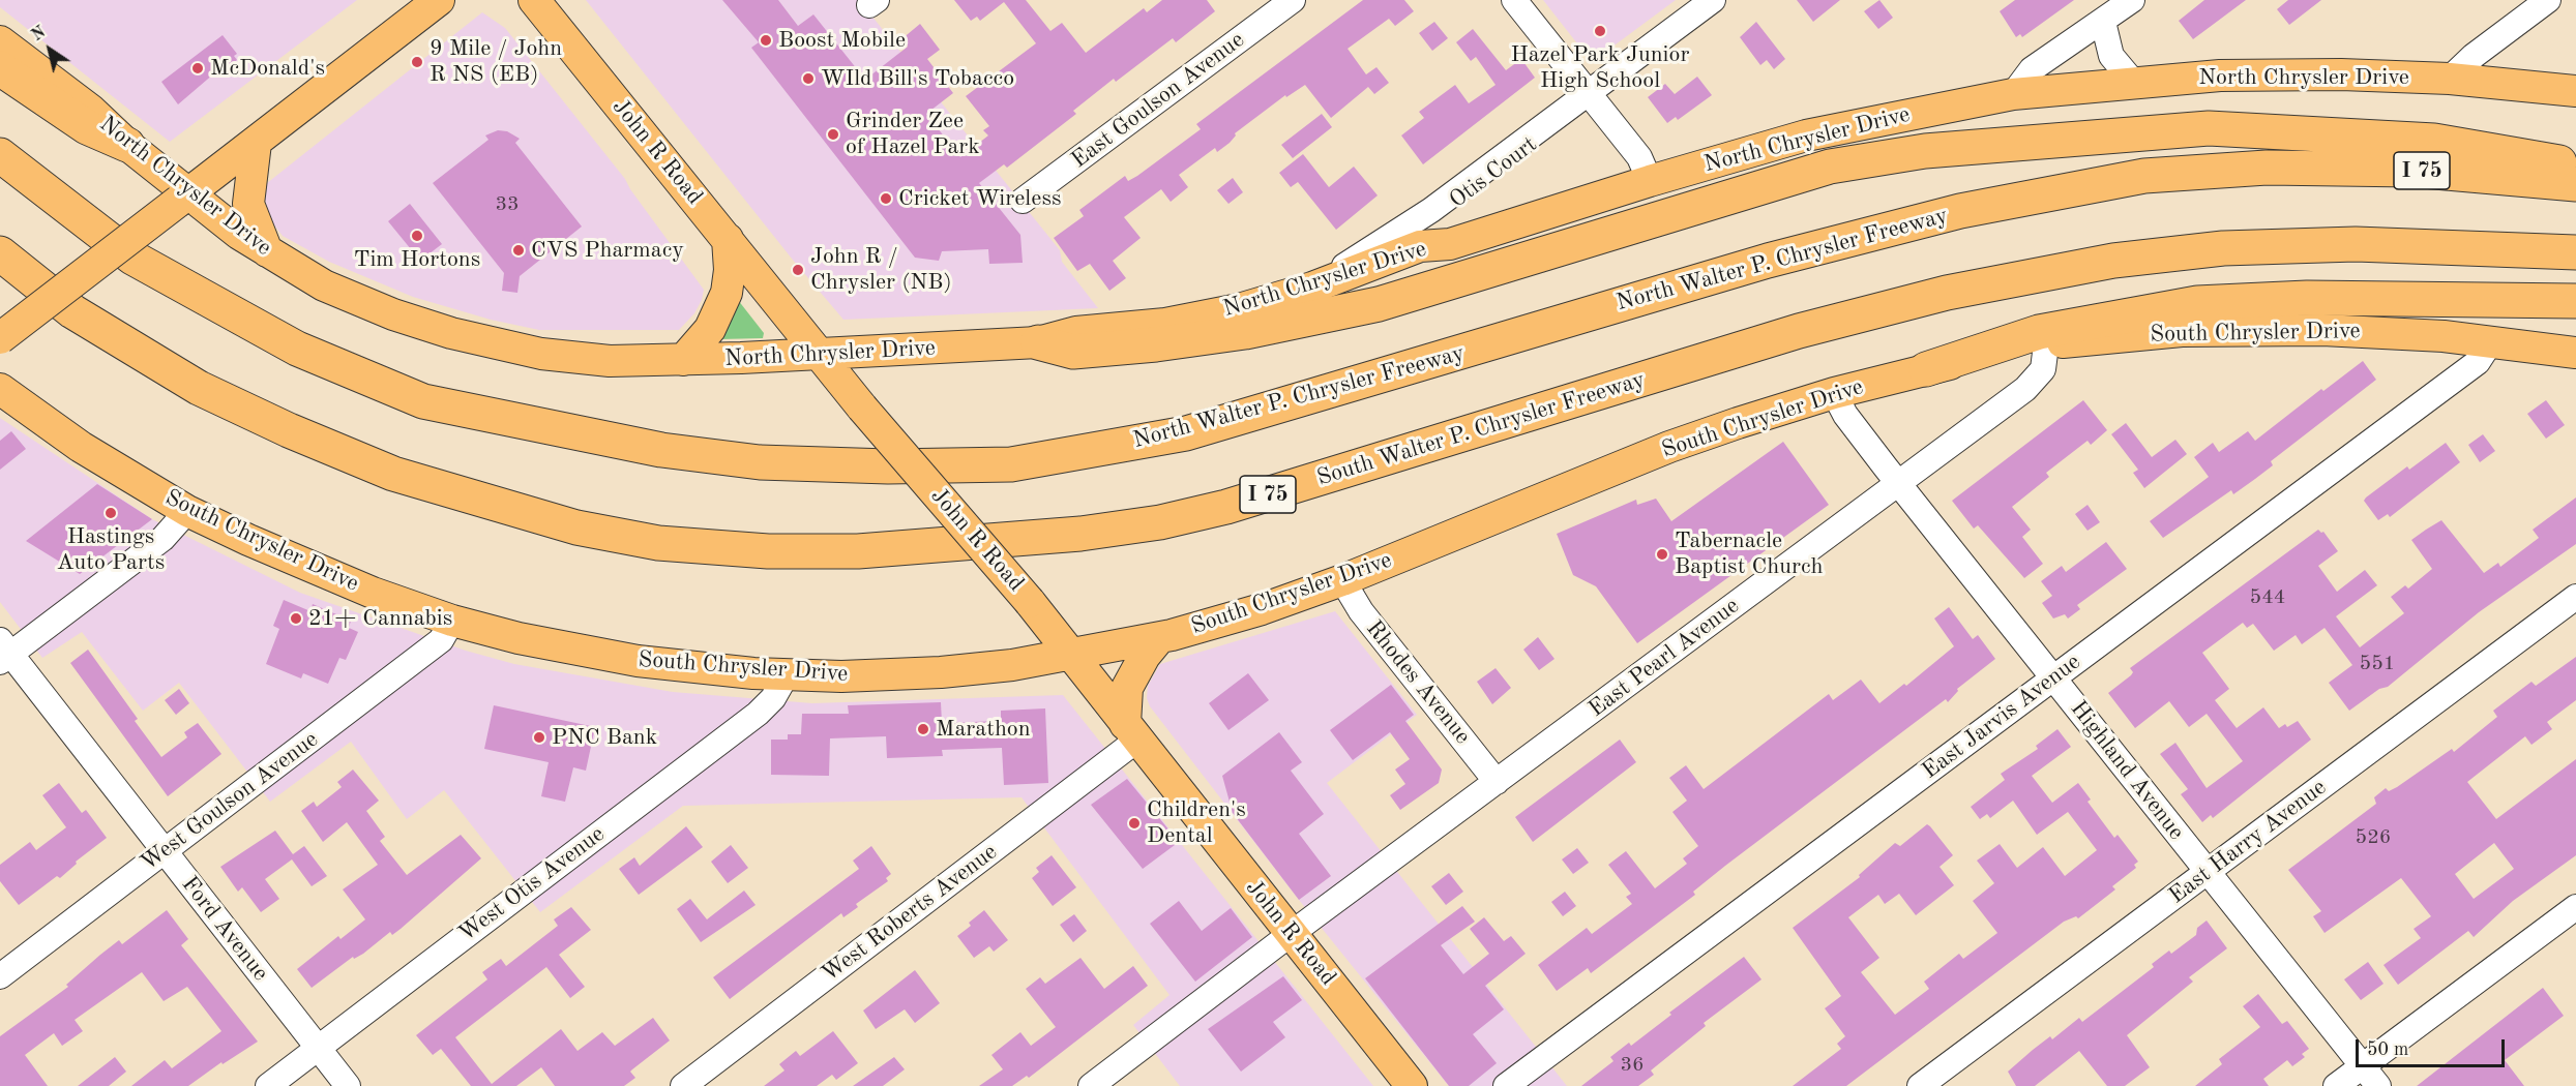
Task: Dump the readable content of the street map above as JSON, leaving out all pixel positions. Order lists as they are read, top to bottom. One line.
{"streets":{"highway":["I 75","North Walter P. Chrysler Freeway","South Walter P. Chrysler Freeway"],"main road":["North Chrysler Drive","John R Road","South Chrysler Drive"],"street":["East Goulson Avenue","Otis Court","East Pearl Avenue","Rhodes Avenue","East Jarvis Avenue","Highland Avenue","West Goulson Avenue","East Harry Avenue","West Otis Avenue","West Roberts Avenue","Ford Avenue"]},"crossings":[["North Chrysler Drive","John R Road"],["North Chrysler Drive","Otis Court"],["John R Road","South Chrysler Drive"],["John R Road","East Pearl Avenue"],["John R Road","West Roberts Avenue"],["South Chrysler Drive","East Pearl Avenue"],["South Chrysler Drive","Rhodes Avenue"],["South Chrysler Drive","East Jarvis Avenue"],["South Chrysler Drive","Highland Avenue"],["South Chrysler Drive","West Goulson Avenue"],["South Chrysler Drive","West Otis Avenue"],["East Pearl Avenue","Rhodes Avenue"],["East Pearl Avenue","Highland Avenue"],["East Jarvis Avenue","Highland Avenue"],["Highland Avenue","East Harry Avenue"],["West Goulson Avenue","Ford Avenue"],["West Otis Avenue","Ford Avenue"]],"places":["Hazel Park Junior High School","Boost Mobile","9 Mile / John R NS (EB)","McDonald's","WIld Bill's Tobacco","Grinder Zee of Hazel Park","Cricket Wireless","Tim Hortons","CVS Pharmacy","John R / Chrysler (NB)","Hastings Auto Parts","Tabernacle Baptist Church","21+ Cannabis","Marathon","PNC Bank","Children's Dental"],"house_numbers":["33","544","551","526","36"],"scale_bar":"50 m","north":"top left"}
